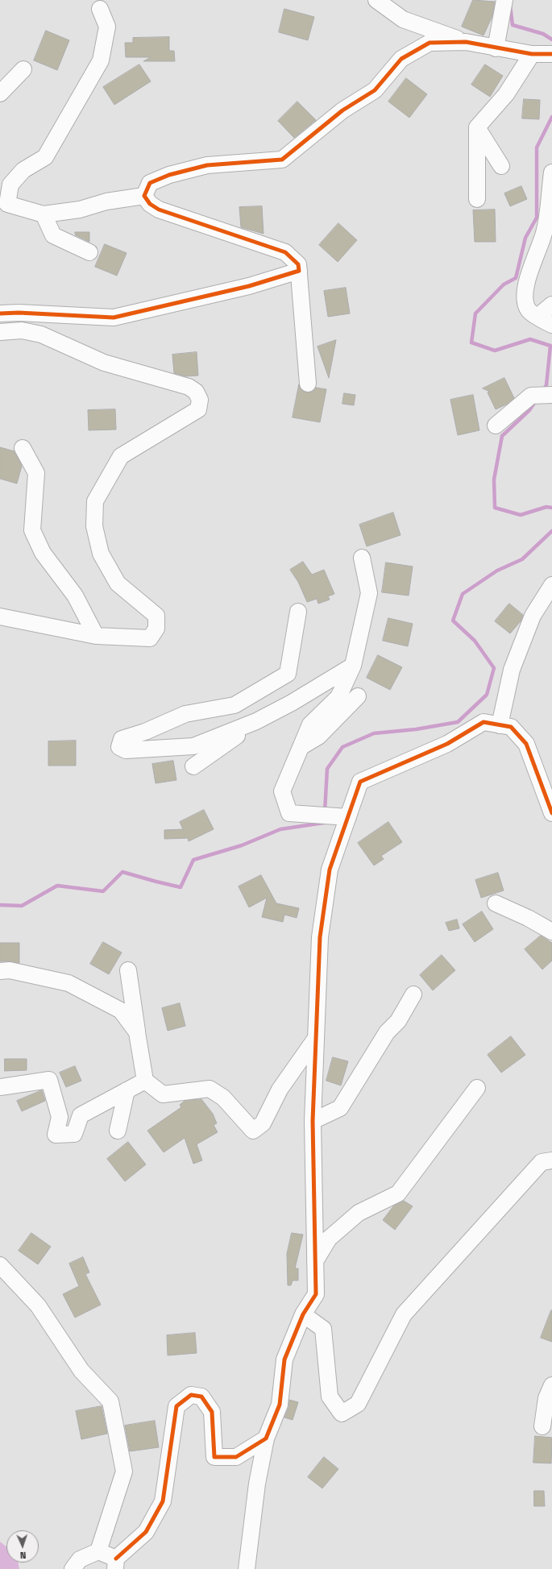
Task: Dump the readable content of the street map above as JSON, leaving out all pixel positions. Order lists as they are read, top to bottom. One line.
{"north":"bottom"}
